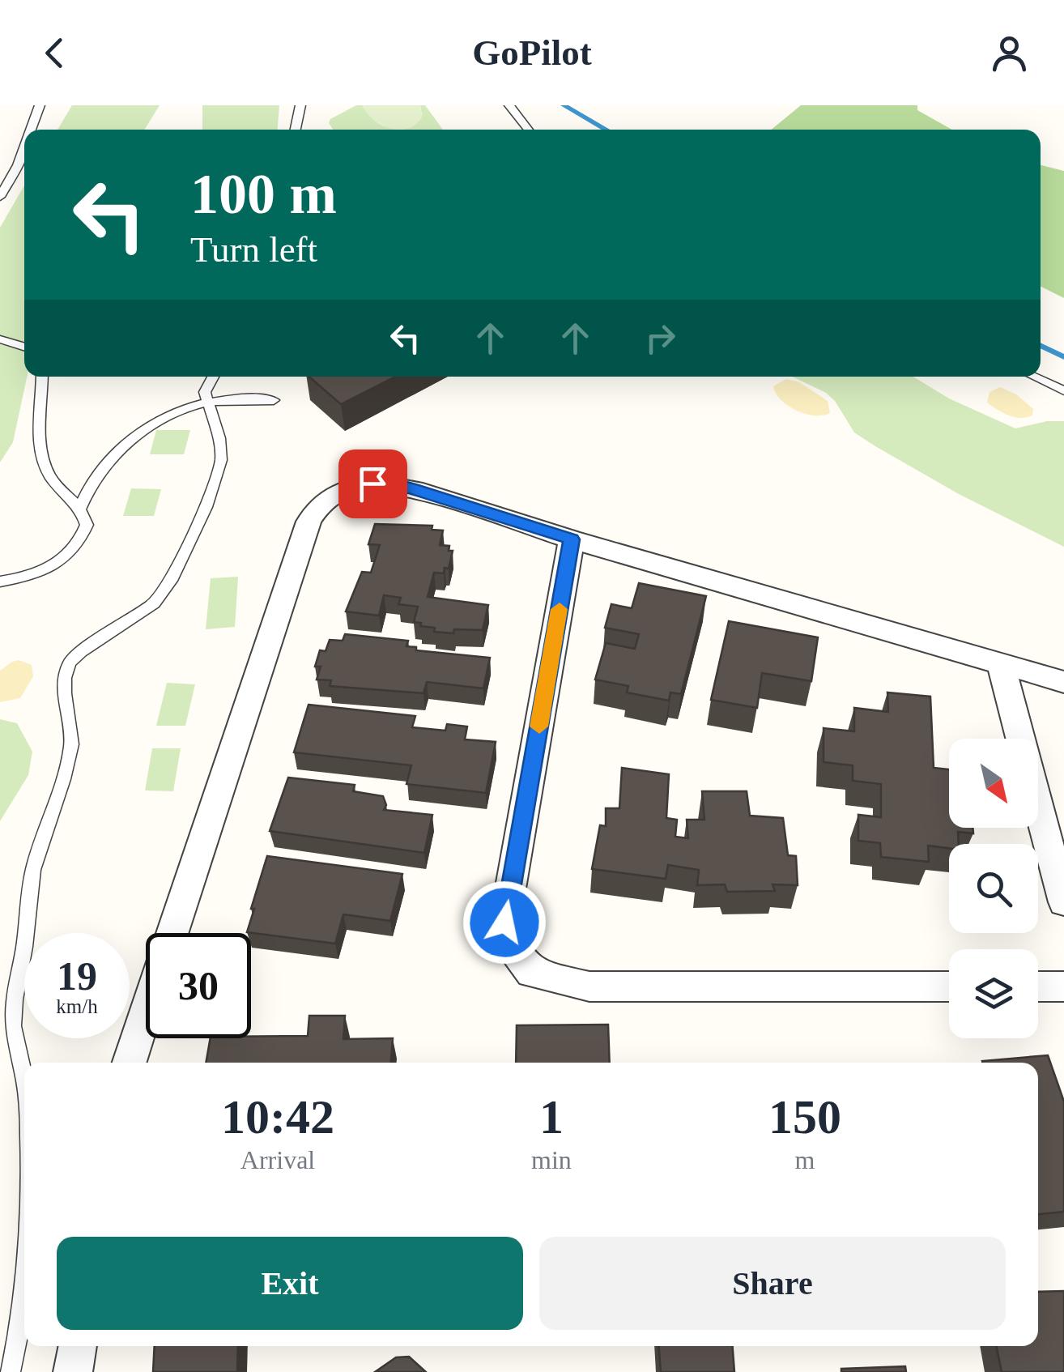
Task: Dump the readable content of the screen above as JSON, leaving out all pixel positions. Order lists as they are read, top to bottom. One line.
{"north":"bottom right","page":{"header":"GoPilot","turn":["100 m","Turn left"],"speed":"19 km/h","limit":"30","eta":["10:42","Arrival","1","min","150","m"],"buttons":["Exit","Share"]}}
